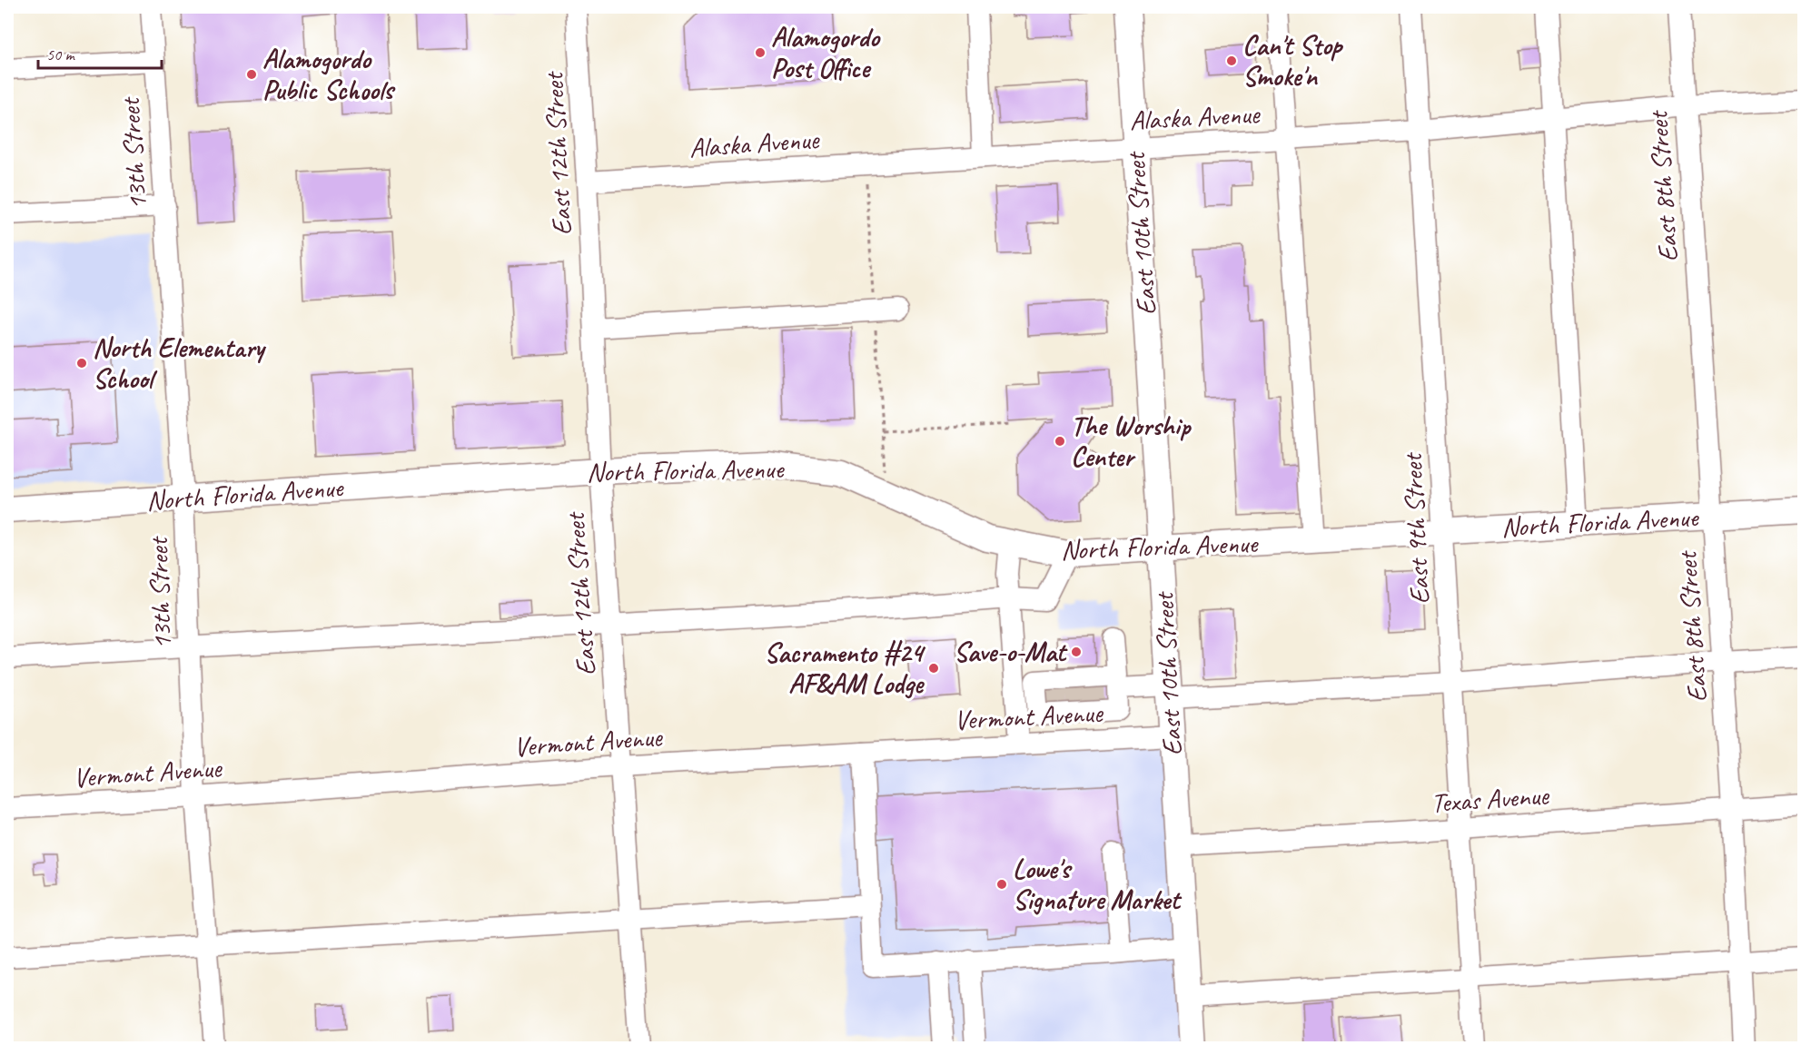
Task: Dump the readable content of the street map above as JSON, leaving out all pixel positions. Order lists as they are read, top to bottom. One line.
{"streets":{"main road":["East 10th Street","North Florida Avenue"],"street":["Alaska Avenue","13th Street","East 12th Street","East 8th Street","East 9th Street","Vermont Avenue","Texas Avenue"]},"crossings":[["Alaska Avenue","East 12th Street"],["Alaska Avenue","East 8th Street"],["Alaska Avenue","East 10th Street"],["Alaska Avenue","East 9th Street"],["13th Street","North Florida Avenue"],["13th Street","Vermont Avenue"],["East 12th Street","North Florida Avenue"],["East 12th Street","Vermont Avenue"],["East 8th Street","North Florida Avenue"],["East 8th Street","Texas Avenue"],["East 10th Street","North Florida Avenue"],["East 10th Street","Vermont Avenue"],["East 10th Street","Texas Avenue"],["North Florida Avenue","East 9th Street"],["East 9th Street","Texas Avenue"]],"places":["Alamogordo Post Office","Can't Stop Smoke'n","Alamogordo Public Schools","North Elementary School","The Worship Center","Save-o-Mat","Sacramento #24 AF&AM Lodge","Lowe's Signature Market"],"scale_bar":"50 m"}
